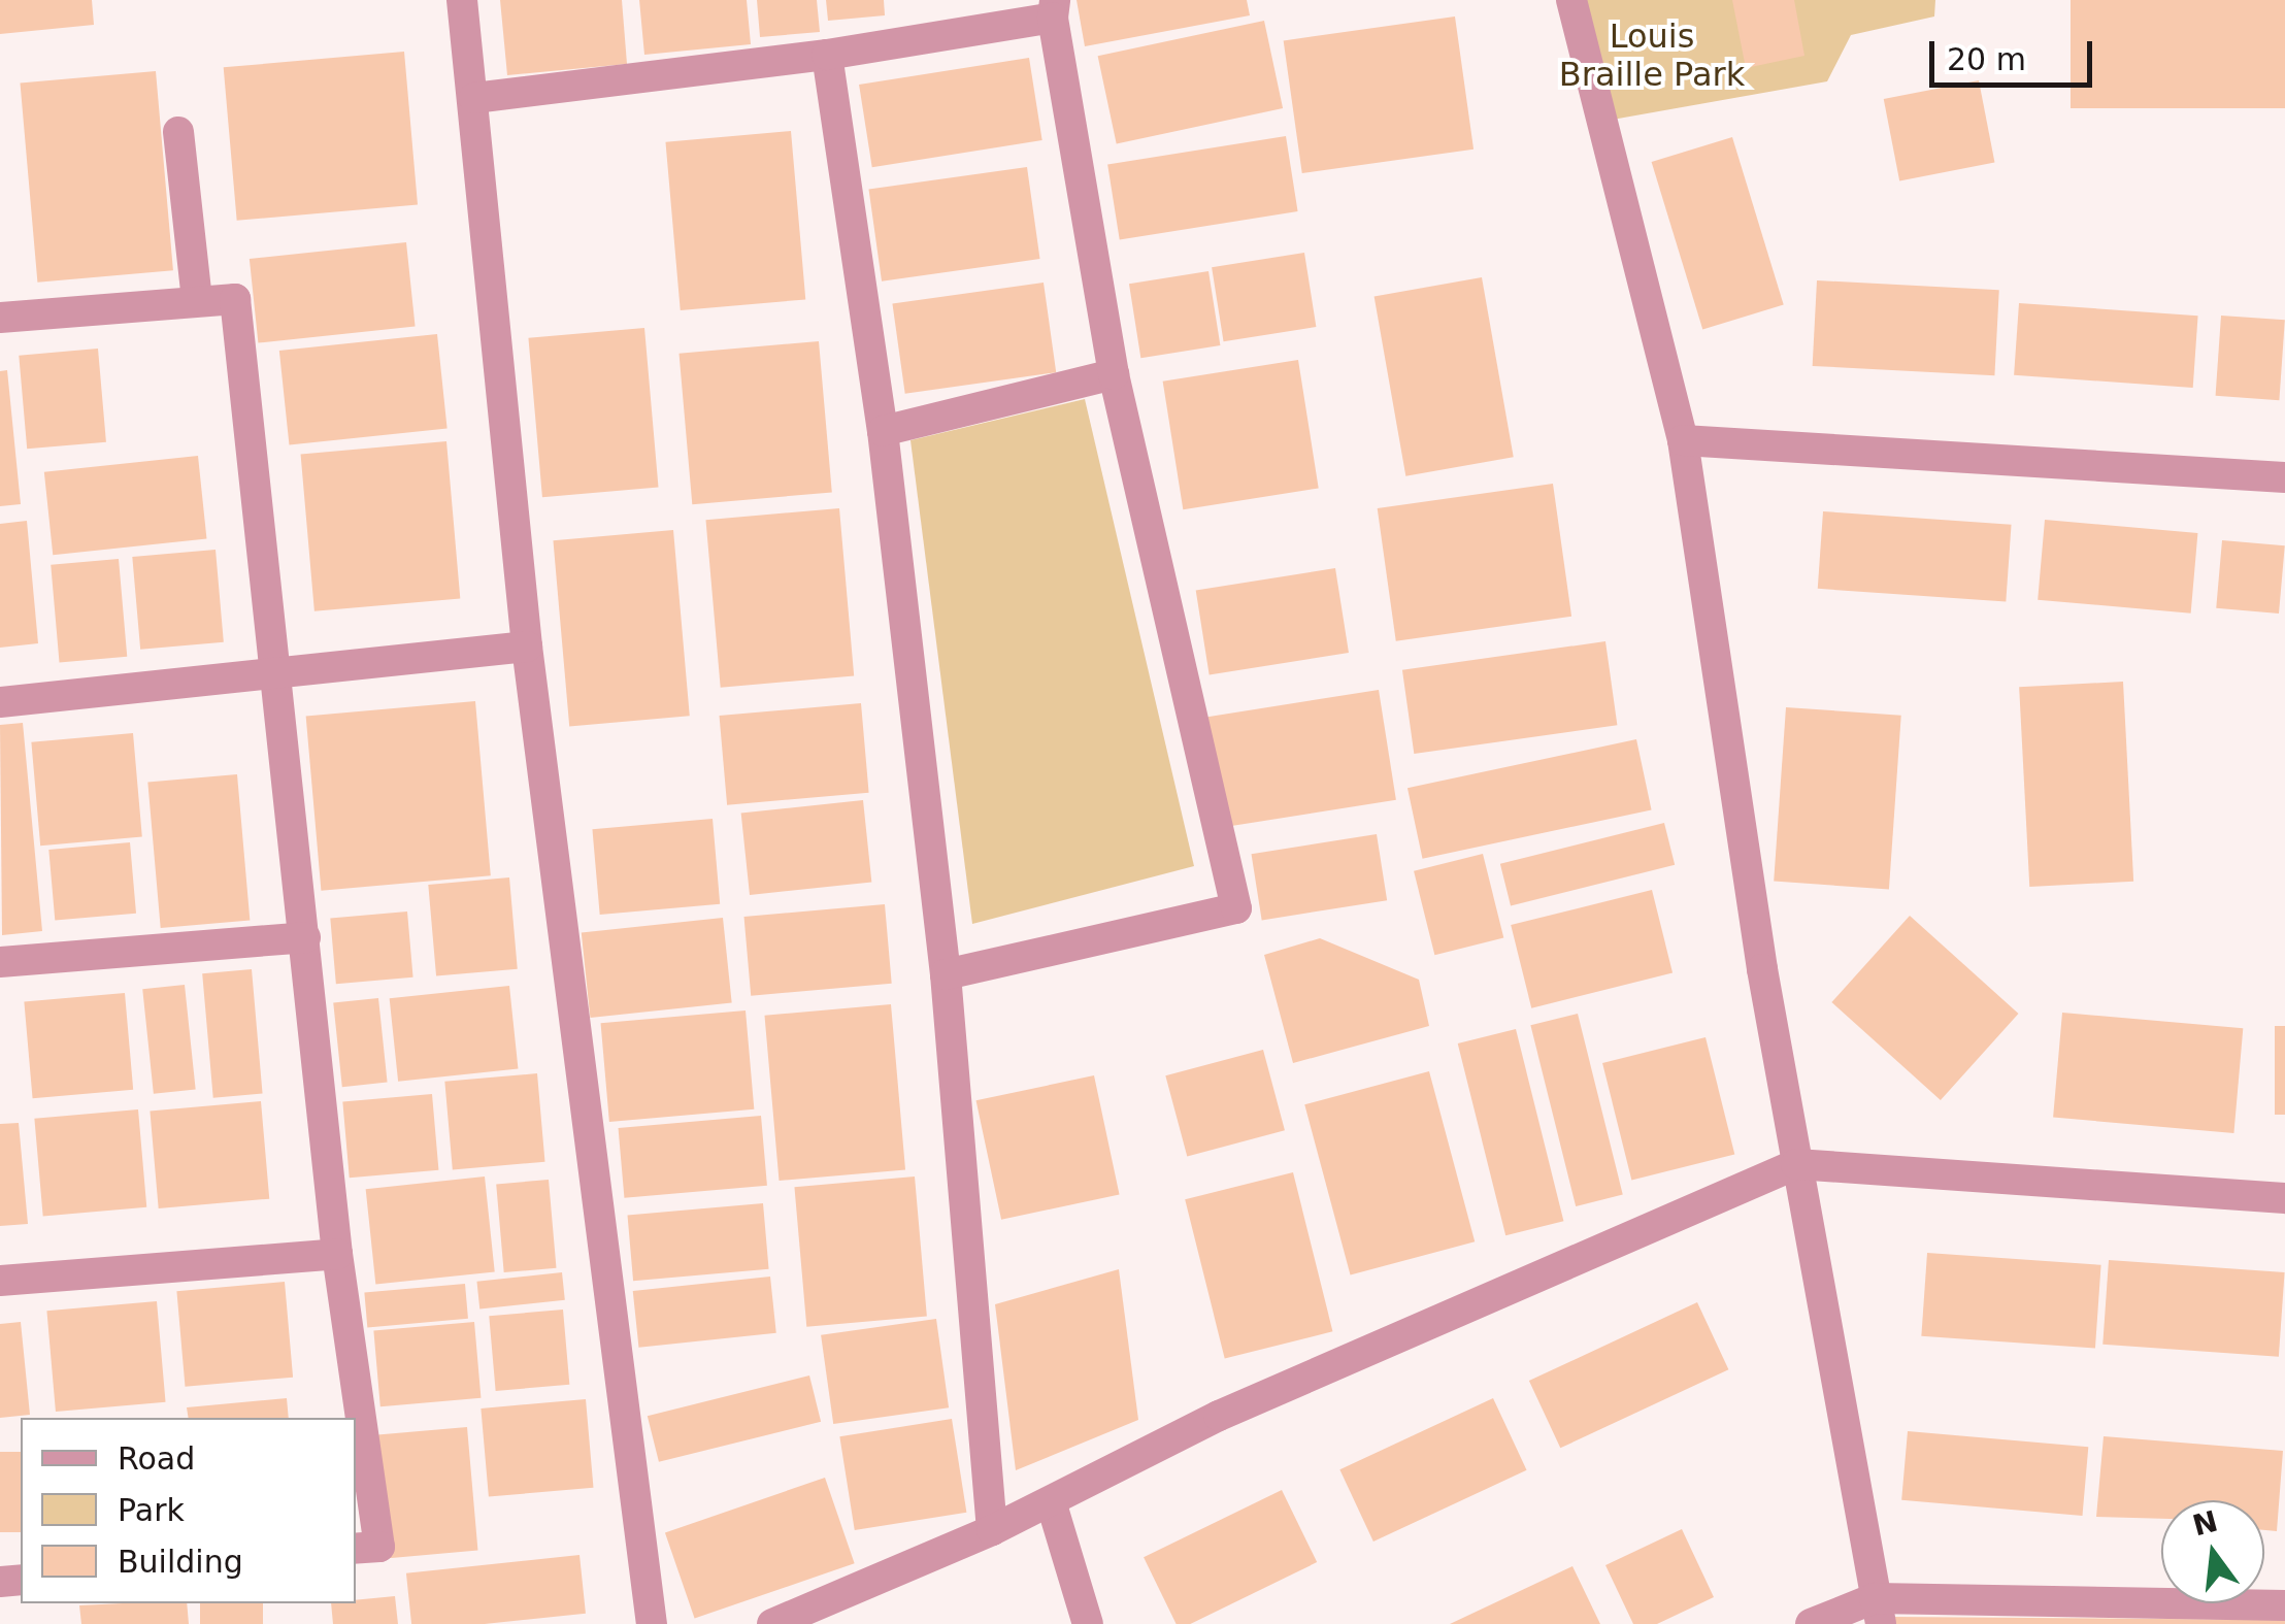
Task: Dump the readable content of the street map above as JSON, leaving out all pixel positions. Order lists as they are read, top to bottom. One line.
{"parks":["Louis Braille Park"],"legend":["Road","Park","Building"],"scale_bar":"20 m","north":"top"}
